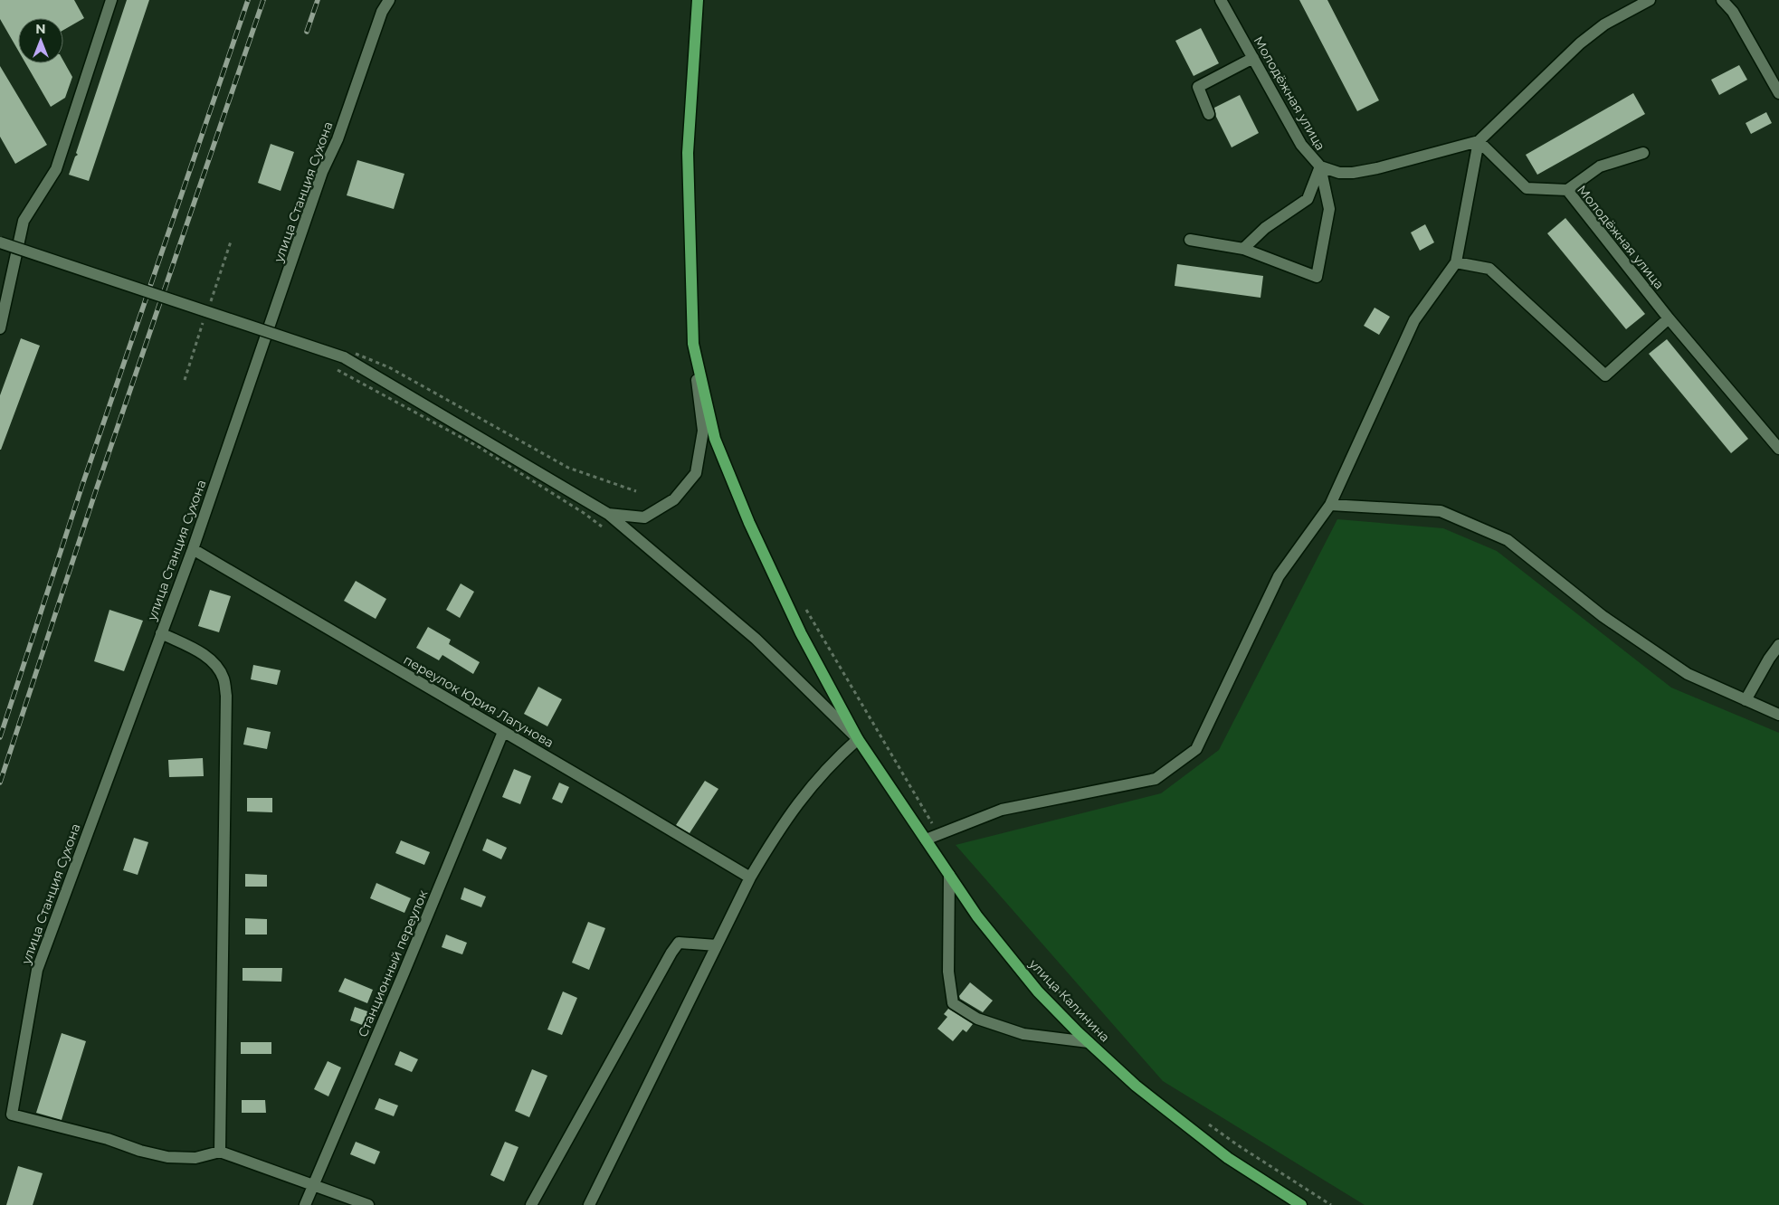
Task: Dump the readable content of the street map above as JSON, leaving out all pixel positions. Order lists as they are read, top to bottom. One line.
{"streets":{"main road":["улица Калинина"],"street":["Молодёжная улица","улица Станция Сухона","переулок Юрия Лагунова","Станционный переулок"]},"crossings":[["улица Станция Сухона","переулок Юрия Лагунова"],["переулок Юрия Лагунова","Станционный переулок"]],"north":"top"}
